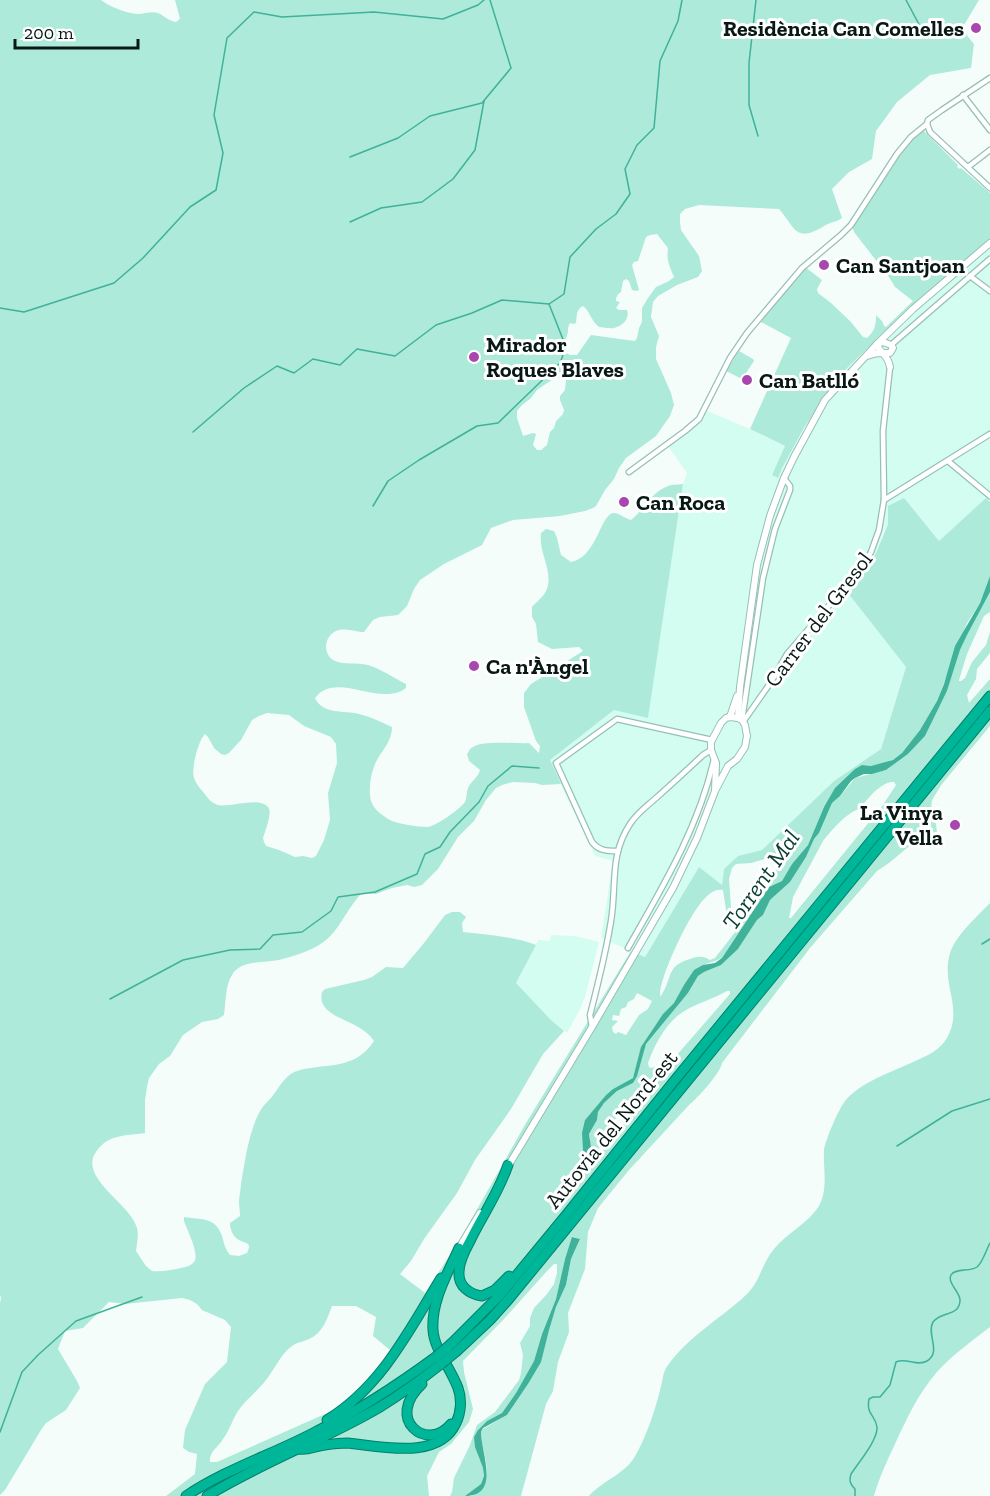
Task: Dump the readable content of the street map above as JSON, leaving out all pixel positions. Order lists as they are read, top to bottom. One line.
{"streets":{"highway":["Autovia del Nord-est"],"street":["Carrer del Gresol"]},"water":["Torrent Mal"],"places":["Residència Can Comelles","Can Santjoan","Mirador Roques Blaves","Can Batlló","Can Roca","Ca n'Àngel","La Vinya Vella"],"scale_bar":"200 m"}
